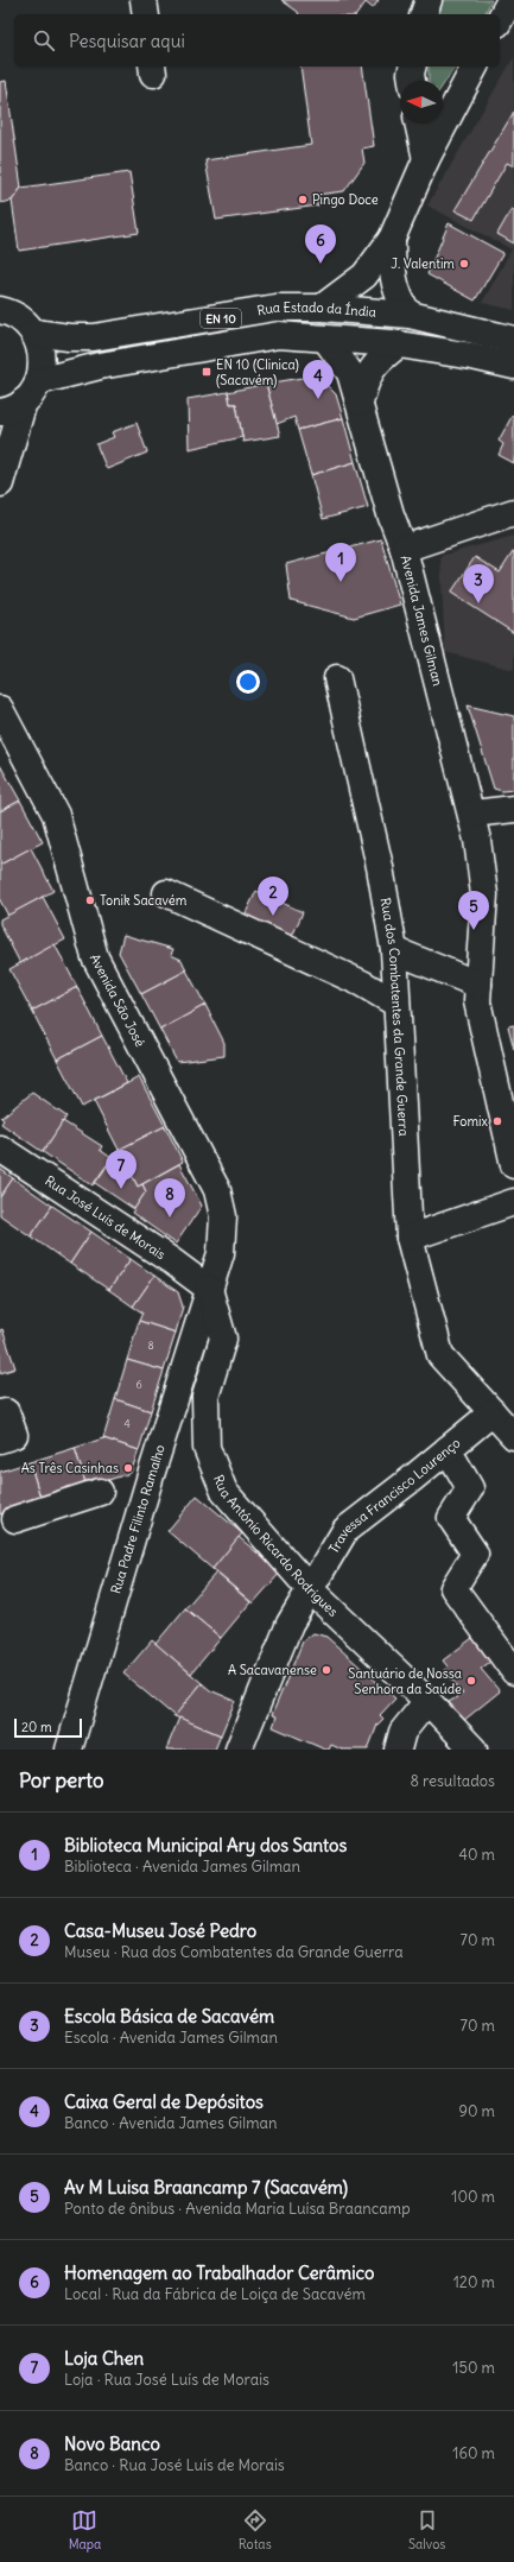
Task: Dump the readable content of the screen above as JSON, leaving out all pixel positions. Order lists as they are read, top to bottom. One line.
{"streets":{"street":["Rua Estado da Índia","EN 10","Avenida James Gilman","Avenida São José","Rua dos Combatentes da Grande Guerra","Rua José Luís de Morais","Travessa Francisco Lourenço","Rua Padre Filinto Ramalho","Rua António Ricardo Rodrigues"]},"crossings":[["Rua Estado da Índia","EN 10"],["Rua Estado da Índia","Avenida James Gilman"],["Avenida São José","Rua José Luís de Morais"],["Avenida São José","Rua Padre Filinto Ramalho"],["Avenida São José","Rua António Ricardo Rodrigues"],["Rua dos Combatentes da Grande Guerra","Travessa Francisco Lourenço"],["Rua José Luís de Morais","Rua Padre Filinto Ramalho"],["Rua José Luís de Morais","Rua António Ricardo Rodrigues"],["Travessa Francisco Lourenço","Rua António Ricardo Rodrigues"],["Rua Padre Filinto Ramalho","Rua António Ricardo Rodrigues"]],"places":{"other":["Pingo Doce","J. Valentim","Tonik Sacavém","Fomix","As Três Casinhas","A Sacavanense","Santuário de Nossa Senhora da Saúde"],"transit":["EN 10 (Clinica) (Sacavém)"]},"house_numbers":["8","6","4"],"scale_bar":"20 m","north":"left","page":{"search":"Pesquisar aqui","pins":["6","4","1","3","2","5","7","8"],"scale":"20 m","heading":["Por perto","8 resultados"],"list":[{"mark":"1","name":"Biblioteca Municipal Ary dos Santos","note":"Biblioteca · Avenida James Gilman","value":"40 m"},{"mark":"2","name":"Casa-Museu José Pedro","note":"Museu · Rua dos Combatentes da Grande Guerra","value":"70 m"},{"mark":"3","name":"Escola Básica de Sacavém","note":"Escola · Avenida James Gilman","value":"70 m"},{"mark":"4","name":"Caixa Geral de Depósitos","note":"Banco · Avenida James Gilman","value":"90 m"},{"mark":"5","name":"Av M Luisa Braancamp 7 (Sacavém)","note":"Ponto de ônibus · Avenida Maria Luísa Braancamp","value":"100 m"},{"mark":"6","name":"Homenagem ao Trabalhador Cerâmico","note":"Local · Rua da Fábrica de Loiça de Sacavém","value":"120 m"},{"mark":"7","name":"Loja Chen","note":"Loja · Rua José Luís de Morais","value":"150 m"},{"mark":"8","name":"Novo Banco","note":"Banco · Rua José Luís de Morais","value":"160 m"}],"nav":["Mapa","Rotas","Salvos"]}}
